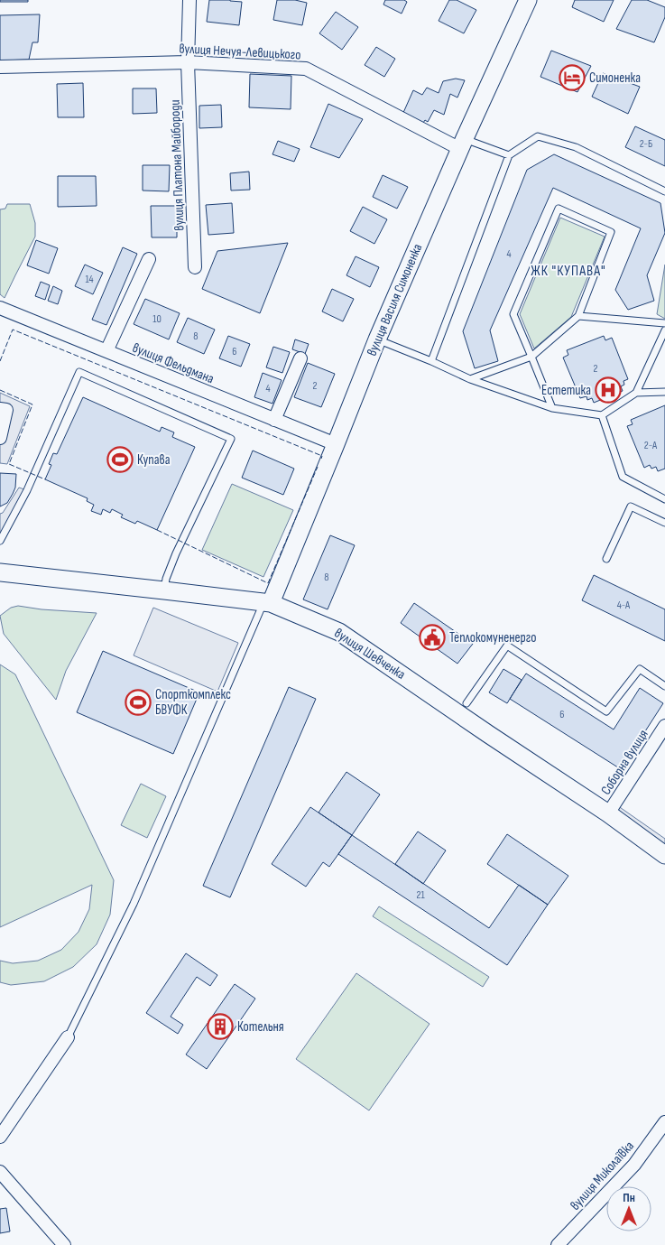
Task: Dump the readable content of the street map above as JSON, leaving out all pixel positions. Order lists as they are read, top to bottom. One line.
{"streets":{"street":["вулиця Нечуя-Левицького","вулиця Платона Майбороди","вулиця Василя Симоненка","вулиця Фельдмана","вулиця Шевченка","Соборна вулиця","вулиця Миколаївка"]},"crossings":[["вулиця Нечуя-Левицького","вулиця Платона Майбороди"],["вулиця Нечуя-Левицького","вулиця Василя Симоненка"],["вулиця Василя Симоненка","вулиця Фельдмана"],["вулиця Василя Симоненка","вулиця Шевченка"],["вулиця Шевченка","Соборна вулиця"]],"districts":["ЖК \"КУПАВА\""],"places":{"hotel":["Симоненка"],"hospital":["Естетика"],"sports":["Купава","Спорткомплекс БВУФК"],"public building":["Теплокомуненерго"],"building":["Котельня"]},"house_numbers":["2-Б","4","14","10","8","6","2","2","4","2-А","8","4-А","6","21"],"north":"top"}
